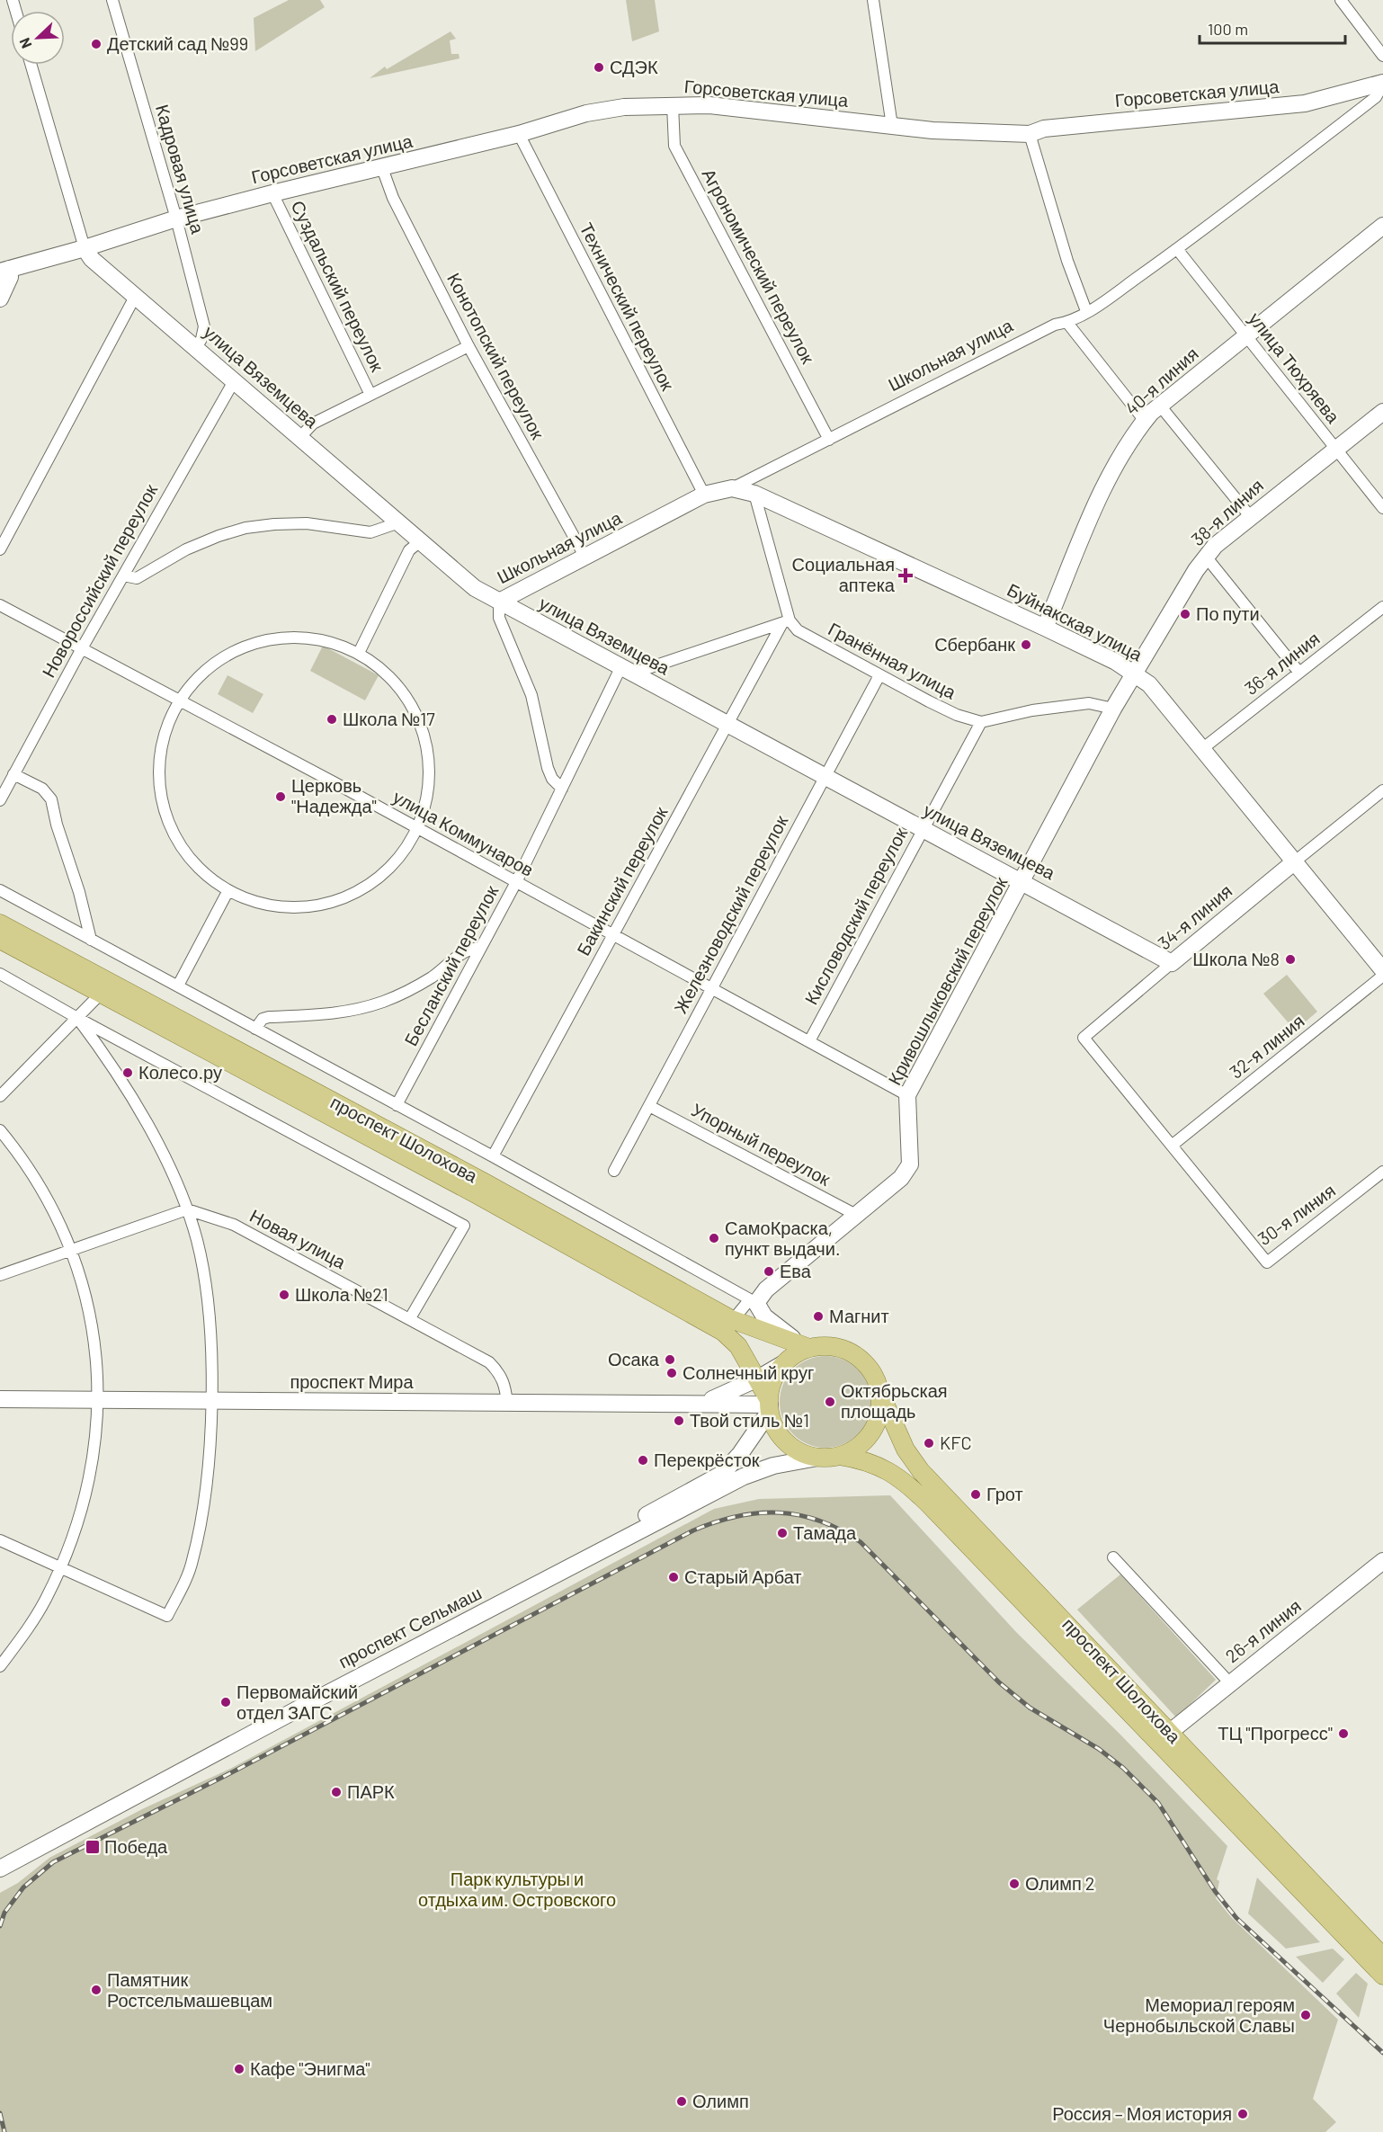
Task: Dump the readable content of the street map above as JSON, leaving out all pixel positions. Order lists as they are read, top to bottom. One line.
{"streets":{"main road":["проспект Шолохова"],"street":["Горсоветская улица","Кадровая улица","Агрономический переулок","Суздальский переулок","Технический переулок","Школьная улица","Конотопский переулок","улица Тюхряева","улица Вяземцева","40-я линия","38-я линия","Новороссийский переулок","Буйнакская улица","Гранённая улица","36-я линия","улица Коммунаров","Бакинский переулок","Железноводский переулок","Кисловодский переулок","34-я линия","Бесланский переулок","Кривошлыковский переулок","32-я линия","Упорный переулок","30-я линия","Новая улица","проспект Мира","проспект Сельмаш","26-я линия"]},"crossings":[["Горсоветская улица","Кадровая улица"],["Горсоветская улица","Агрономический переулок"],["Горсоветская улица","Суздальский переулок"],["Горсоветская улица","Технический переулок"],["Горсоветская улица","Школьная улица"],["Горсоветская улица","Конотопский переулок"],["Горсоветская улица","улица Вяземцева"],["Кадровая улица","улица Вяземцева"],["Агрономический переулок","Школьная улица"],["Технический переулок","Школьная улица"],["Школьная улица","Конотопский переулок"],["Школьная улица","улица Тюхряева"],["Школьная улица","улица Вяземцева"],["Школьная улица","Буйнакская улица"],["улица Тюхряева","40-я линия"],["улица Тюхряева","38-я линия"],["улица Вяземцева","Новороссийский переулок"],["улица Вяземцева","Бакинский переулок"],["улица Вяземцева","Железноводский переулок"],["улица Вяземцева","Кисловодский переулок"],["улица Вяземцева","34-я линия"],["улица Вяземцева","Бесланский переулок"],["улица Вяземцева","Кривошлыковский переулок"],["40-я линия","Буйнакская улица"],["38-я линия","Буйнакская улица"],["38-я линия","Кривошлыковский переулок"],["Новороссийский переулок","улица Коммунаров"],["Буйнакская улица","36-я линия"],["Буйнакская улица","34-я линия"],["Буйнакская улица","Кривошлыковский переулок"],["Гранённая улица","Бакинский переулок"],["Гранённая улица","Железноводский переулок"],["Гранённая улица","Кисловодский переулок"],["Гранённая улица","Кривошлыковский переулок"],["улица Коммунаров","Бакинский переулок"],["улица Коммунаров","Железноводский переулок"],["улица Коммунаров","Кисловодский переулок"],["улица Коммунаров","Бесланский переулок"],["улица Коммунаров","Кривошлыковский переулок"],["Железноводский переулок","Упорный переулок"],["34-я линия","32-я линия"],["34-я линия","30-я линия"],["Кривошлыковский переулок","Упорный переулок"],["32-я линия","30-я линия"],["проспект Шолохова","проспект Мира"],["проспект Шолохова","проспект Сельмаш"],["проспект Шолохова","26-я линия"],["Новая улица","проспект Мира"],["проспект Мира","проспект Сельмаш"]],"parks":["Парк культуры и отдыха им. Островского"],"places":{"other":["Детский сад №99","СДЭК","По пути","Сбербанк","Школа №17","Церковь \"Надежда\"","Школа №8","Колесо.ру","СамоКраска, пункт выдачи.","Ева","Школа №21","Магнит","Осака","Солнечный круг","Октябрьская площадь","Твой стиль №1","KFC","Перекрёсток","Грот","Тамада","Старый Арбат","Первомайский отдел ЗАГС","ТЦ \"Прогресс\"","ПАРК","Олимп 2","Памятник Ростсельмашевцам","Мемориал героям Чернобыльской Славы","Кафе \"Энигма\"","Олимп","Россия – Моя история"],"health":["Социальная аптека"],"transit":["Победа"]},"scale_bar":"100 m","north":"bottom left"}
